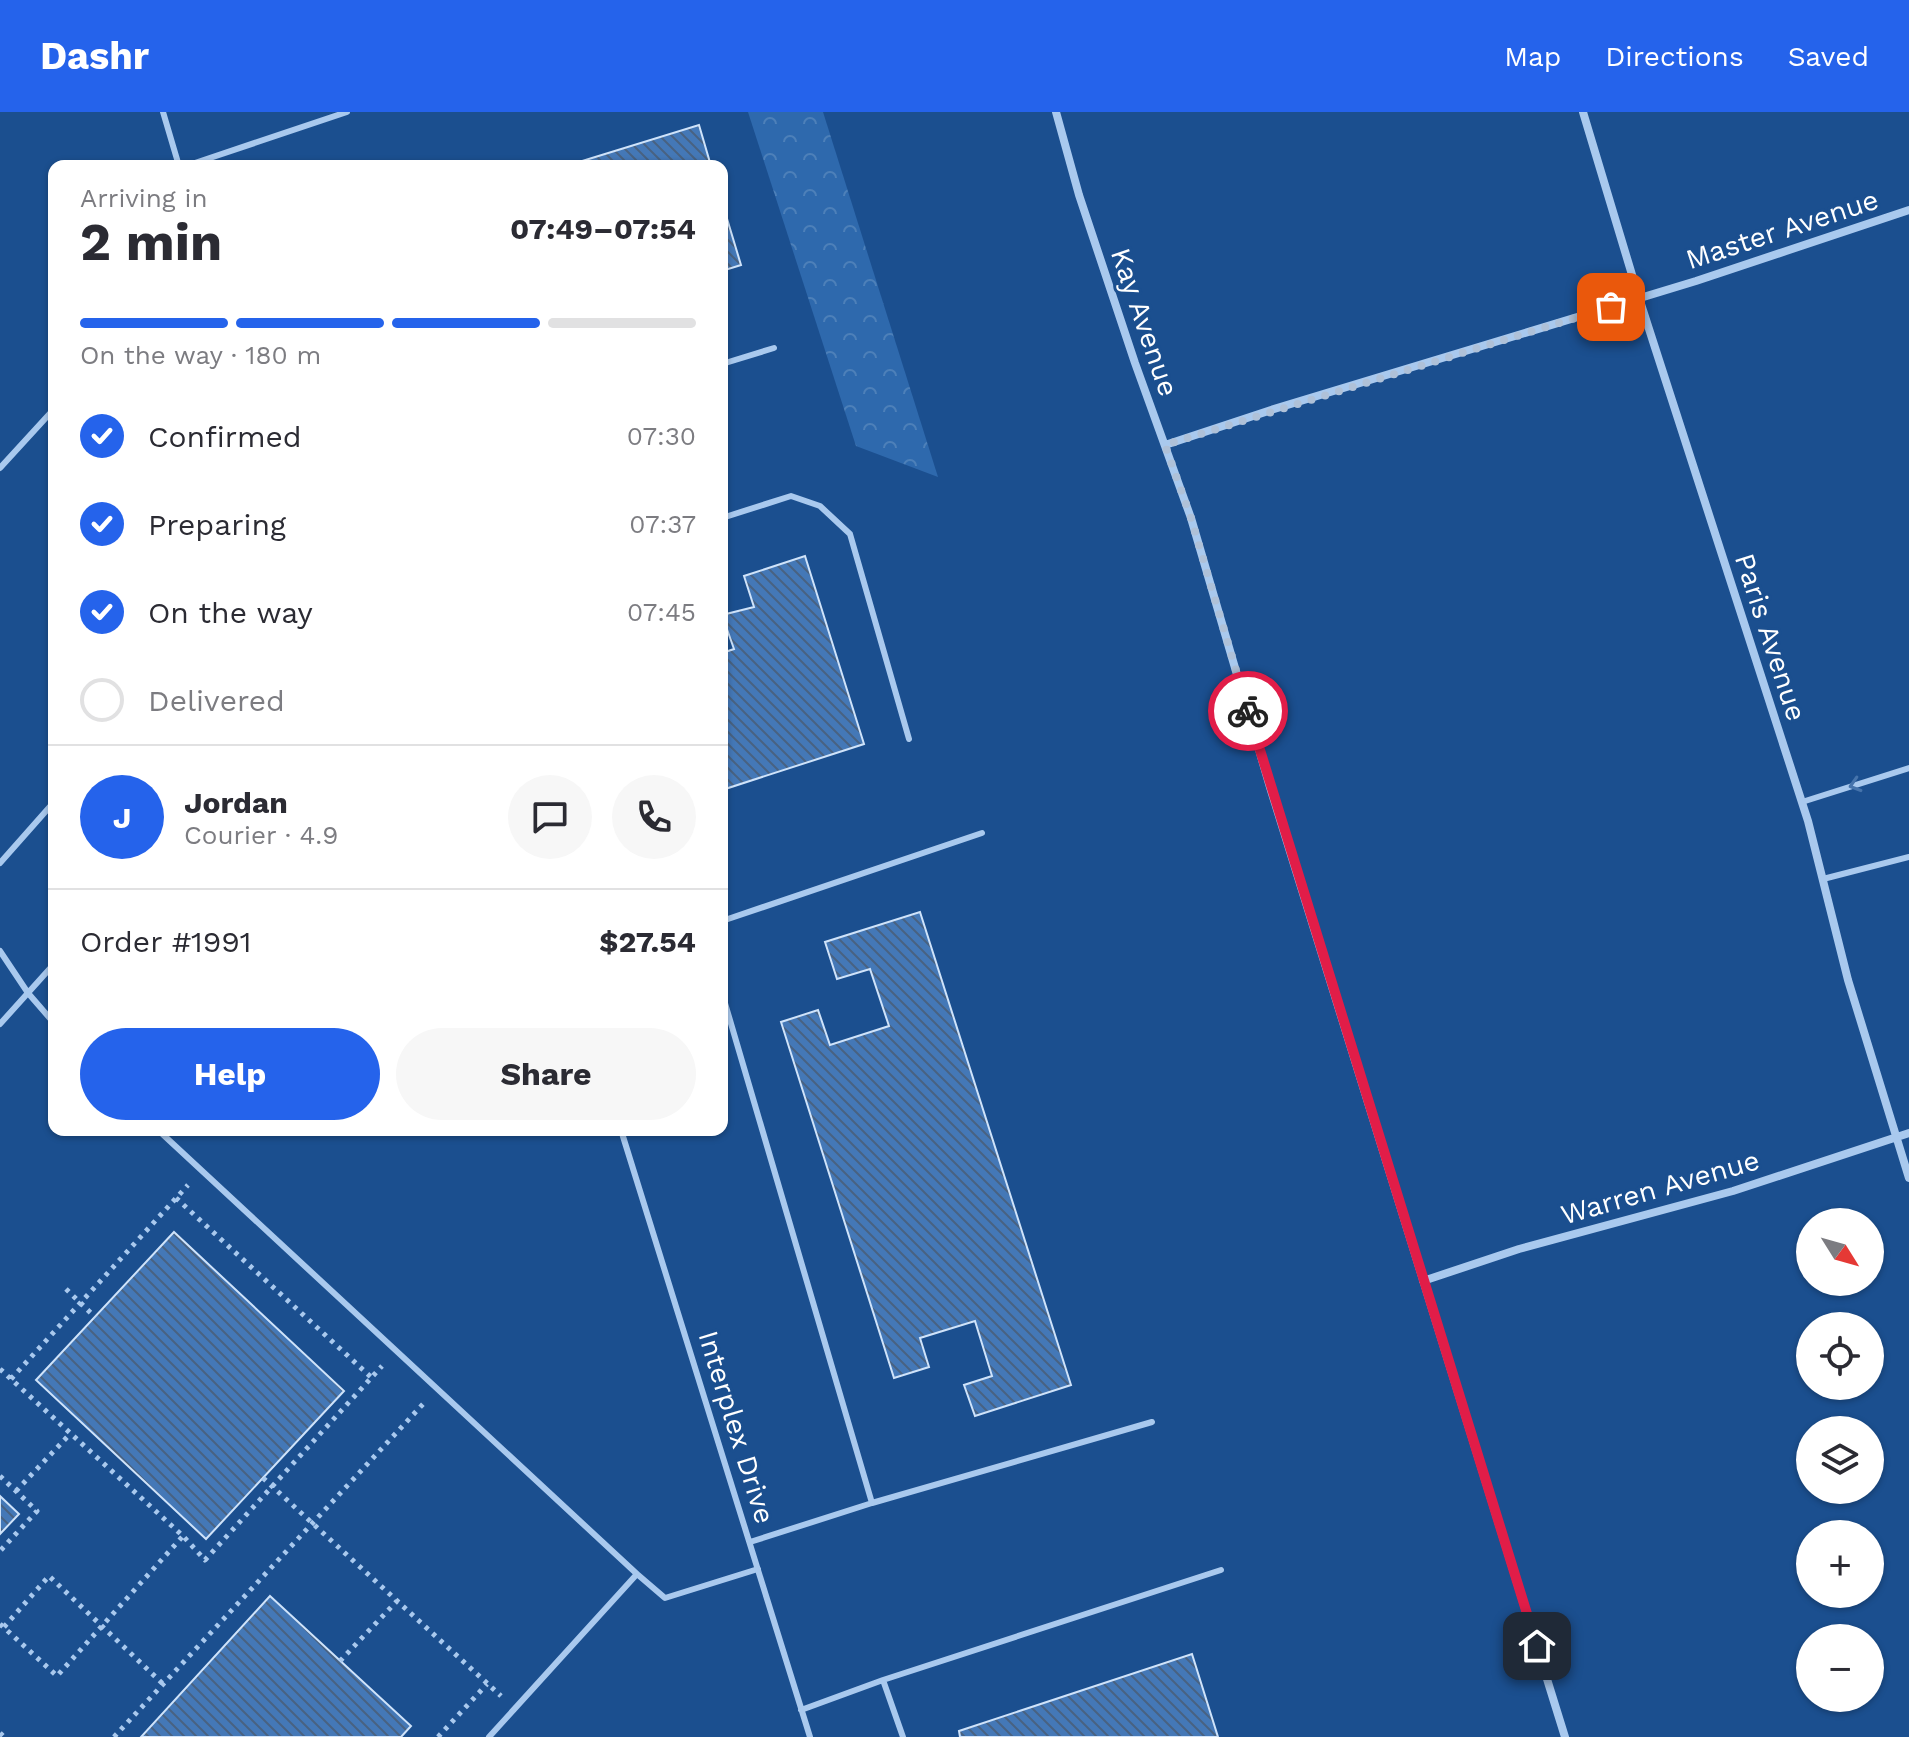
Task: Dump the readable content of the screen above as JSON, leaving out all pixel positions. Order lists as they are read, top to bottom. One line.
{"streets":{"street":["Master Avenue","Kay Avenue","Paris Avenue","Warren Avenue"],"lane":["Interplex Drive"]},"crossings":[["Master Avenue","Kay Avenue"],["Master Avenue","Paris Avenue"],["Kay Avenue","Warren Avenue"],["Paris Avenue","Warren Avenue"]],"north":"bottom right","page":{"header":"Dashr","nav":["Map","Directions","Saved"],"heading":["2 min","Arriving in","07:49–07:54"],"panel":["Jordan","Courier · 4.9","Order #1991","$27.54"],"bar":"On the way · 180 m","list":[["Confirmed","07:30"],["Preparing","07:37"],["On the way","07:45"],"Delivered"],"round":"J","buttons":["Help","Share"],"map_buttons":["+","−"]}}
